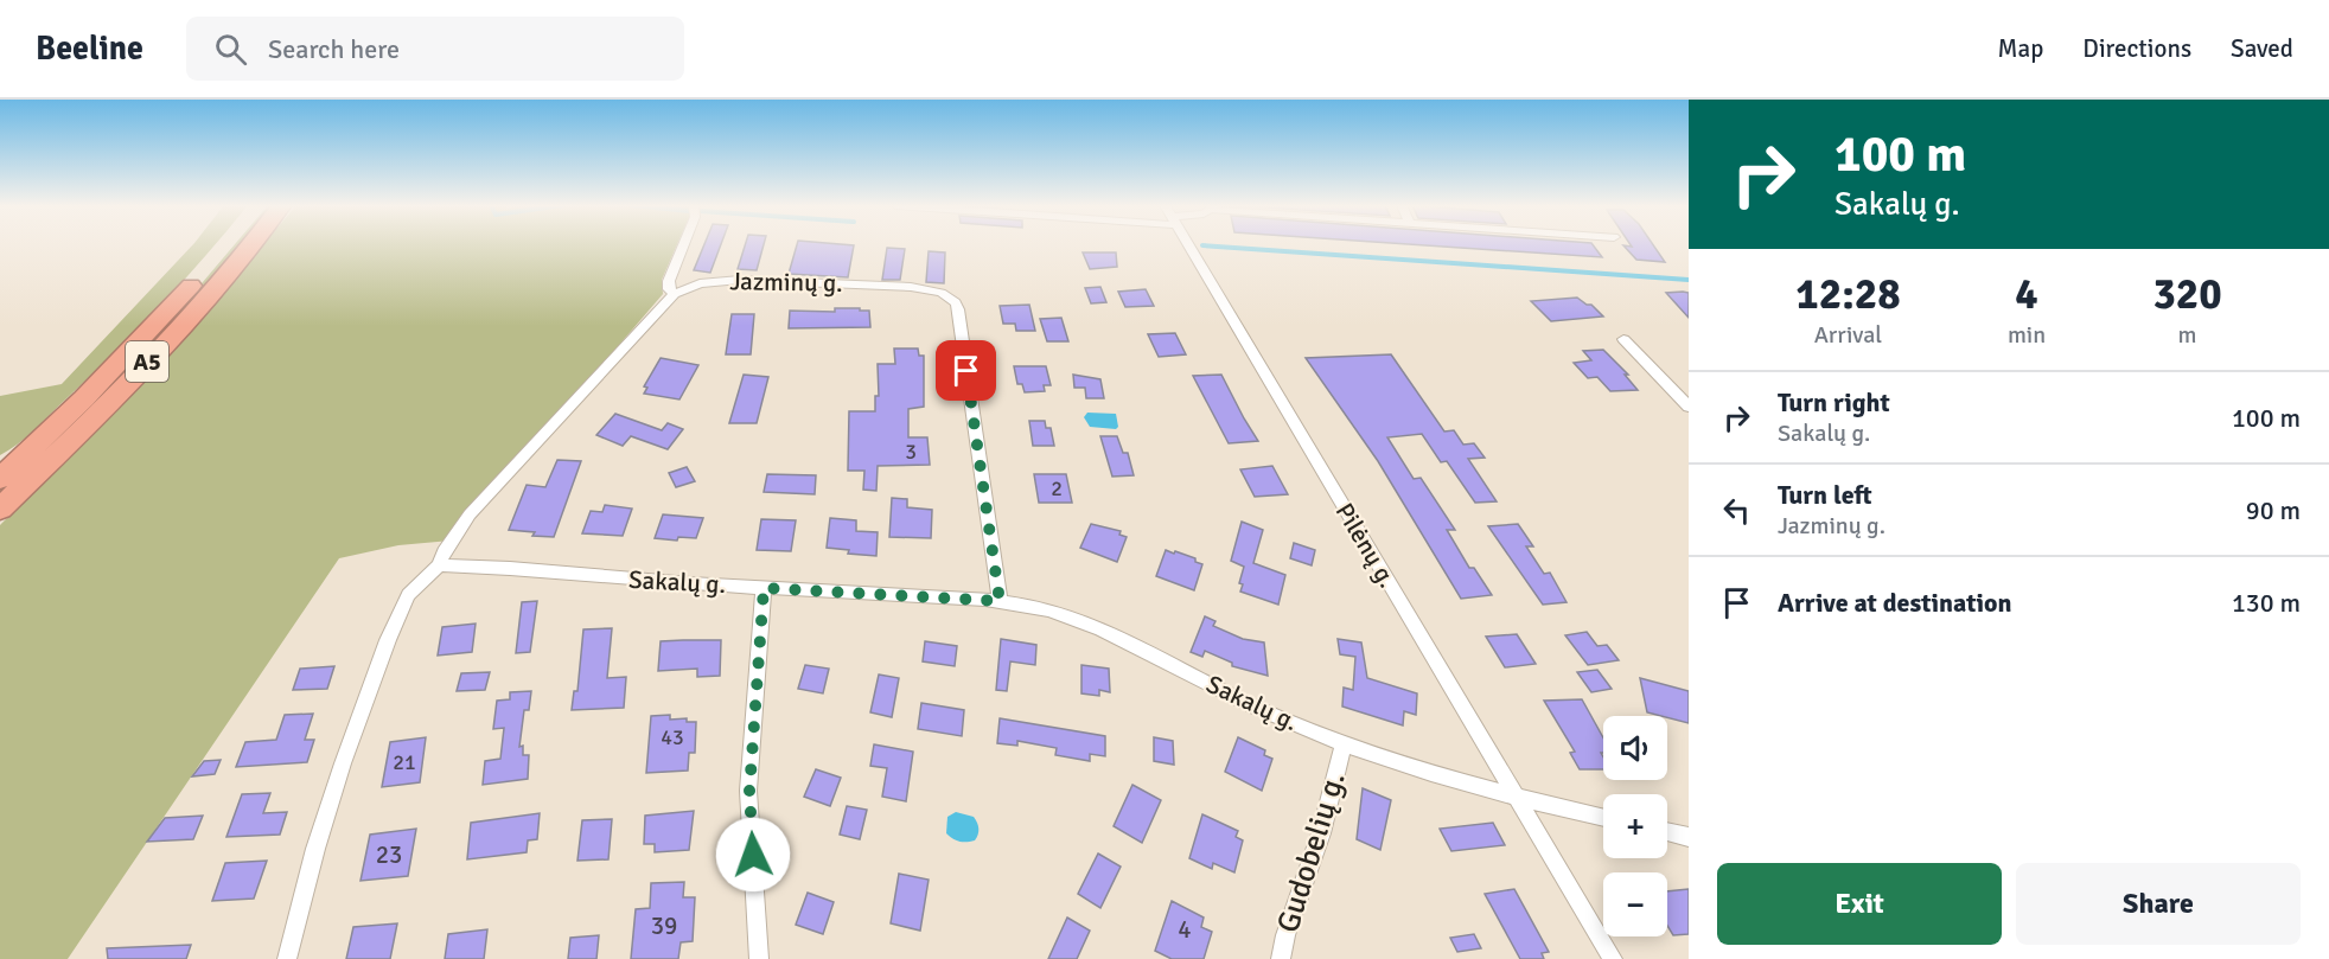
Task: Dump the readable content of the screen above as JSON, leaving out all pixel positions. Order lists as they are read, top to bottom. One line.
{"streets":{"highway":["A5"],"street":["Jazminų g.","Pilėnų g.","Sakalų g.","Gudobelių g."]},"crossings":[["Jazminų g.","Sakalų g."],["Pilėnų g.","Sakalų g."],["Sakalų g.","Gudobelių g."]],"house_numbers":["3","2","43","21","23","39","4"],"page":{"header":"Beeline","search":"Search here","nav":["Map","Directions","Saved"],"turn":["100 m","Sakalų g."],"eta":["12:28","Arrival","4","min","320","m"],"list":[{"name":"Turn right","note":"Sakalų g.","value":"100 m"},{"name":"Turn left","note":"Jazminų g.","value":"90 m"},{"name":"Arrive at destination","value":"130 m"}],"map_buttons":["+","−"],"buttons":["Exit","Share"]}}
